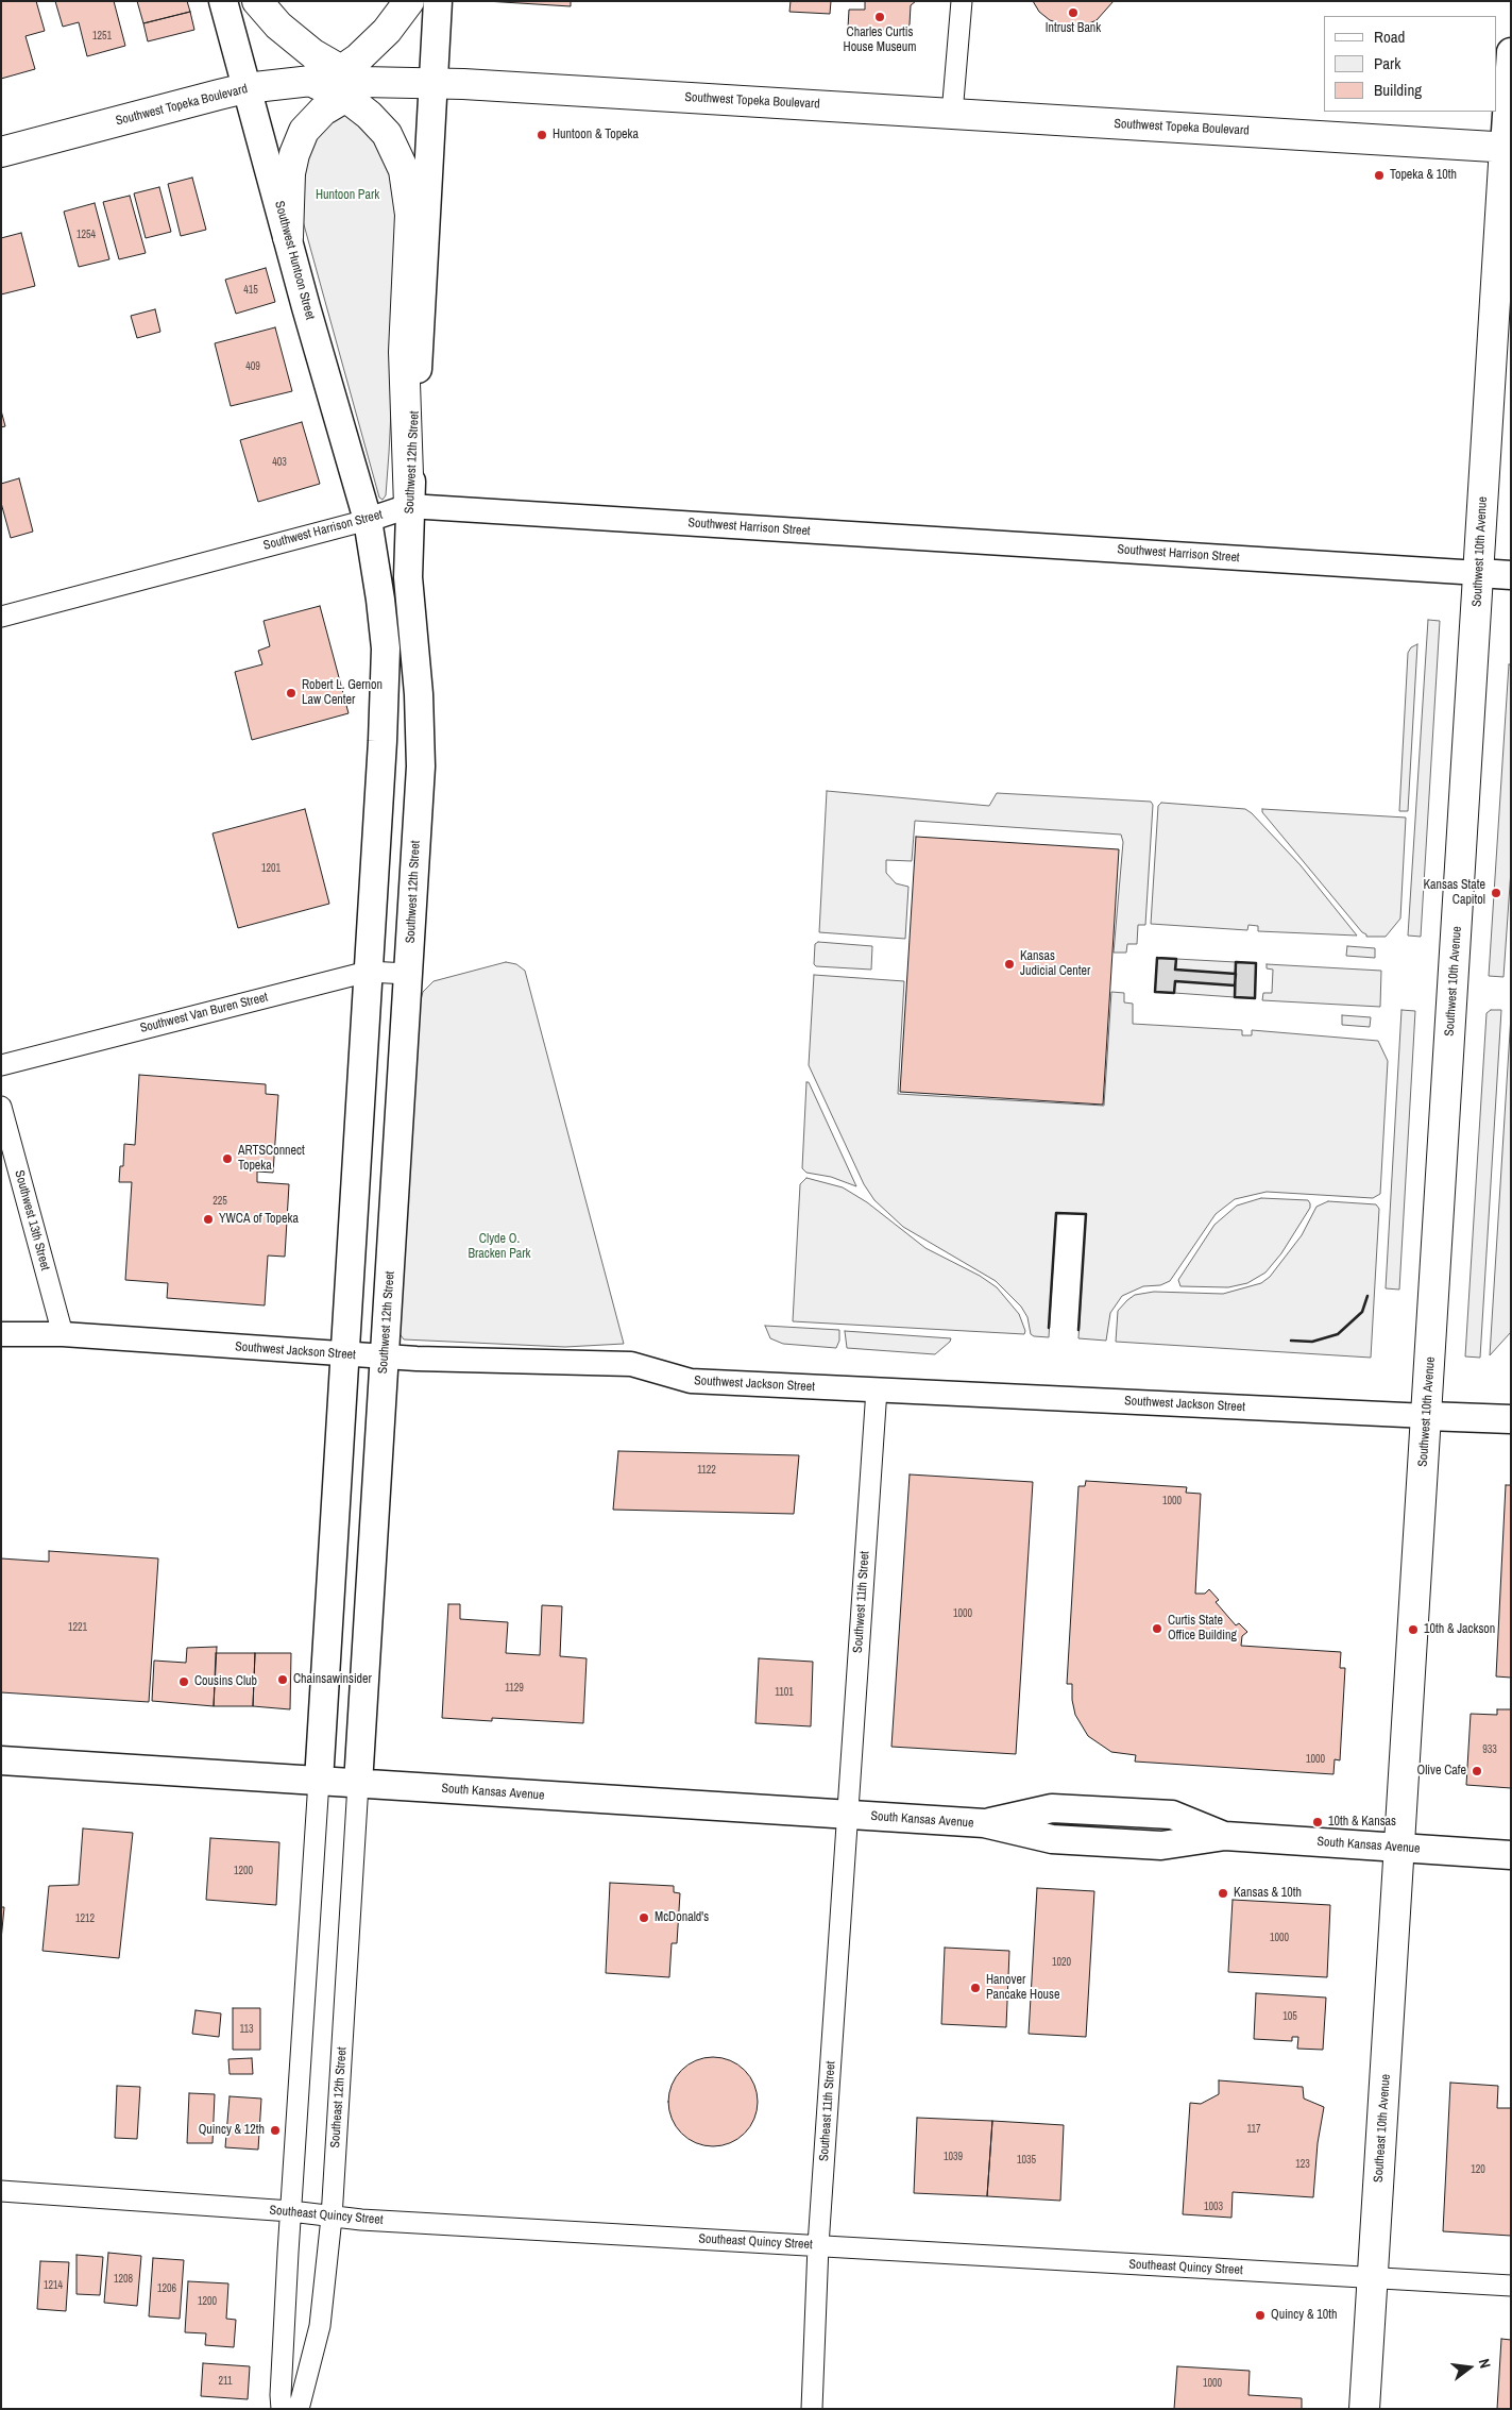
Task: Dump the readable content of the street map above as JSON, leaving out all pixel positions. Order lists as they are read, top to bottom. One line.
{"streets":{"main road":["Southwest Topeka Boulevard","Southwest Huntoon Street","Southwest 12th Street","Southwest Harrison Street","Southwest 10th Avenue","Southwest Jackson Street","South Kansas Avenue","Southeast 10th Avenue"],"street":["Southwest Van Buren Street","Southwest 13th Street","Southwest 11th Street","Southeast 12th Street","Southeast 11th Street","Southeast Quincy Street"]},"crossings":[["Southwest Topeka Boulevard","Southwest Huntoon Street"],["Southwest Topeka Boulevard","Southwest 12th Street"],["Southwest Topeka Boulevard","Southwest 10th Avenue"],["Southwest Huntoon Street","Southwest Harrison Street"],["Southwest 12th Street","Southwest Harrison Street"],["Southwest 12th Street","Southwest Van Buren Street"],["Southwest 12th Street","Southwest Jackson Street"],["Southwest 12th Street","South Kansas Avenue"],["Southwest 12th Street","Southeast 12th Street"],["Southwest Harrison Street","Southwest 10th Avenue"],["Southwest 10th Avenue","Southwest Jackson Street"],["Southwest 10th Avenue","South Kansas Avenue"],["Southwest 10th Avenue","Southeast 10th Avenue"],["Southwest 13th Street","Southwest Jackson Street"],["Southwest Jackson Street","Southwest 11th Street"],["Southwest 11th Street","South Kansas Avenue"],["Southwest 11th Street","Southeast 11th Street"],["South Kansas Avenue","Southeast 12th Street"],["South Kansas Avenue","Southeast 11th Street"],["South Kansas Avenue","Southeast 10th Avenue"],["Southeast 12th Street","Southeast Quincy Street"],["Southeast 11th Street","Southeast Quincy Street"],["Southeast 10th Avenue","Southeast Quincy Street"]],"parks":["Huntoon Park","Clyde O. Bracken Park"],"places":["Intrust Bank","Charles Curtis House Museum","Huntoon & Topeka","Topeka & 10th","Robert L. Gernon Law Center","Kansas State Capitol","Kansas Judicial Center","ARTSConnect Topeka","YWCA of Topeka","Curtis State Office Building","10th & Jackson","Chainsawinsider","Cousins Club","Olive Cafe","10th & Kansas","Kansas & 10th","McDonald's","Hanover Pancake House","Quincy & 12th","Quincy & 10th"],"house_numbers":["1251","1254","415","409","403","1201","225","1122","1000","1000","1221","1129","1101","933","1000","1200","1212","1000","1020","105","113","117","1039","1035","123","120","1003","1208","1214","1206","1200","211","1000"],"legend":["Road","Park","Building"],"north":"right"}
